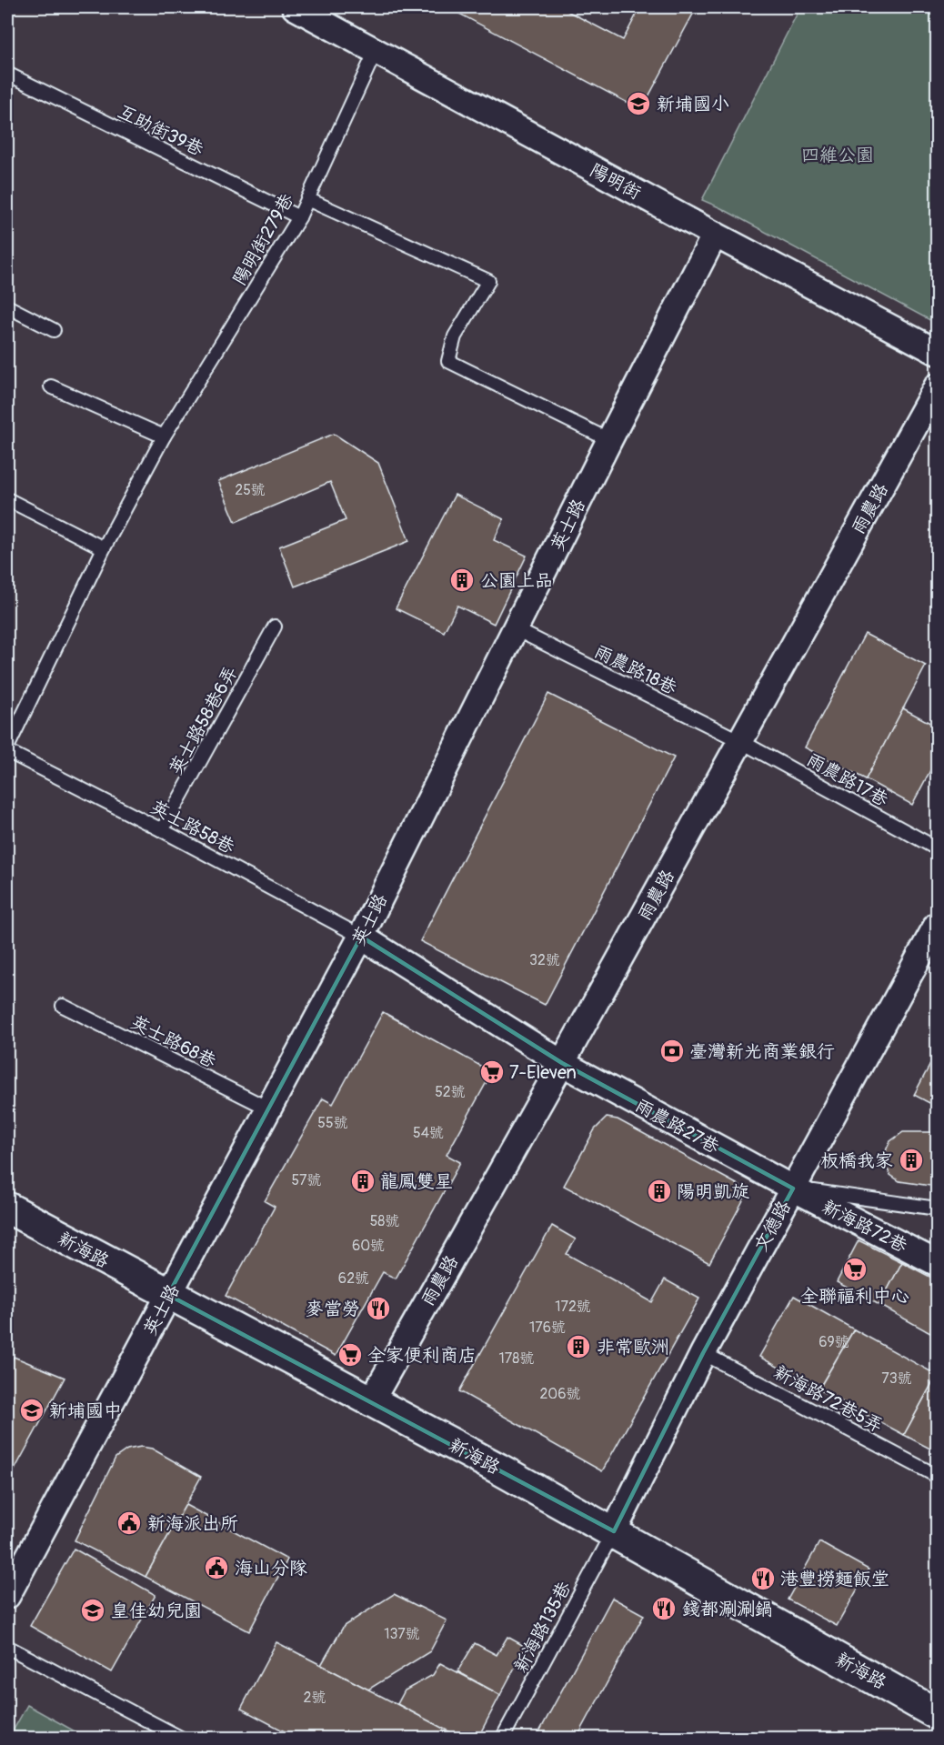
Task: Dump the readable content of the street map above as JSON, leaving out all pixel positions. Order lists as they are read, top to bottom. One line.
{"streets":{"street":["陽明街","雨農路","英士路","雨農路27巷","文德路","新海路72巷","新海路"],"lane":["互助街39巷","陽明街279巷","雨農路18巷","英士路58巷6弄","雨農路17巷","英士路58巷","英士路68巷","新海路72巷5弄","新海路135巷"]},"crossings":[["互助街39巷","陽明街279巷"],["陽明街","陽明街279巷"],["陽明街","英士路"],["陽明街279巷","英士路58巷"],["雨農路","雨農路18巷"],["雨農路","雨農路17巷"],["雨農路","雨農路27巷"],["雨農路","新海路"],["英士路","雨農路18巷"],["英士路","英士路58巷"],["英士路","英士路68巷"],["英士路","雨農路27巷"],["英士路","新海路"],["雨農路18巷","雨農路17巷"],["英士路58巷6弄","英士路58巷"],["英士路58巷","雨農路27巷"],["雨農路27巷","文德路"],["雨農路27巷","新海路72巷"],["文德路","新海路72巷"],["文德路","新海路"],["文德路","新海路72巷5弄"],["文德路","新海路135巷"],["新海路","新海路135巷"]],"parks":["四維公園"],"places":{"school or university":["新埔國小","新埔國中","皇佳幼兒園"],"building":["公園上品","板橋我家","龍鳳雙星","陽明凱旋","非常歐洲"],"bank":["臺灣新光商業銀行"],"supermarket":["7-Eleven","全聯福利中心","全家便利商店"],"restaurant":["麥當勞","港豐撈麵飯堂","錢都涮涮鍋"],"public building":["新海派出所","海山分隊"]},"house_numbers":["25號","32號","52號","55號","54號","57號","58號","60號","62號","172號","176號","69號","178號","73號","206號","137號","2號"]}
